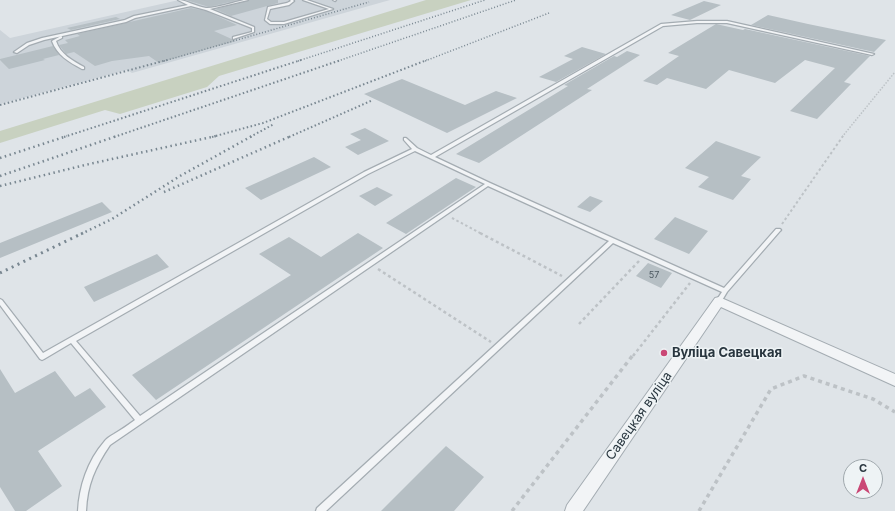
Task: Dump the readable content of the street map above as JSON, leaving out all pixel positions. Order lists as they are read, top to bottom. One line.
{"streets":{"street":["Савецкая вуліца"]},"places":["Вуліца Савецкая"],"house_numbers":["57"],"north":"top"}
